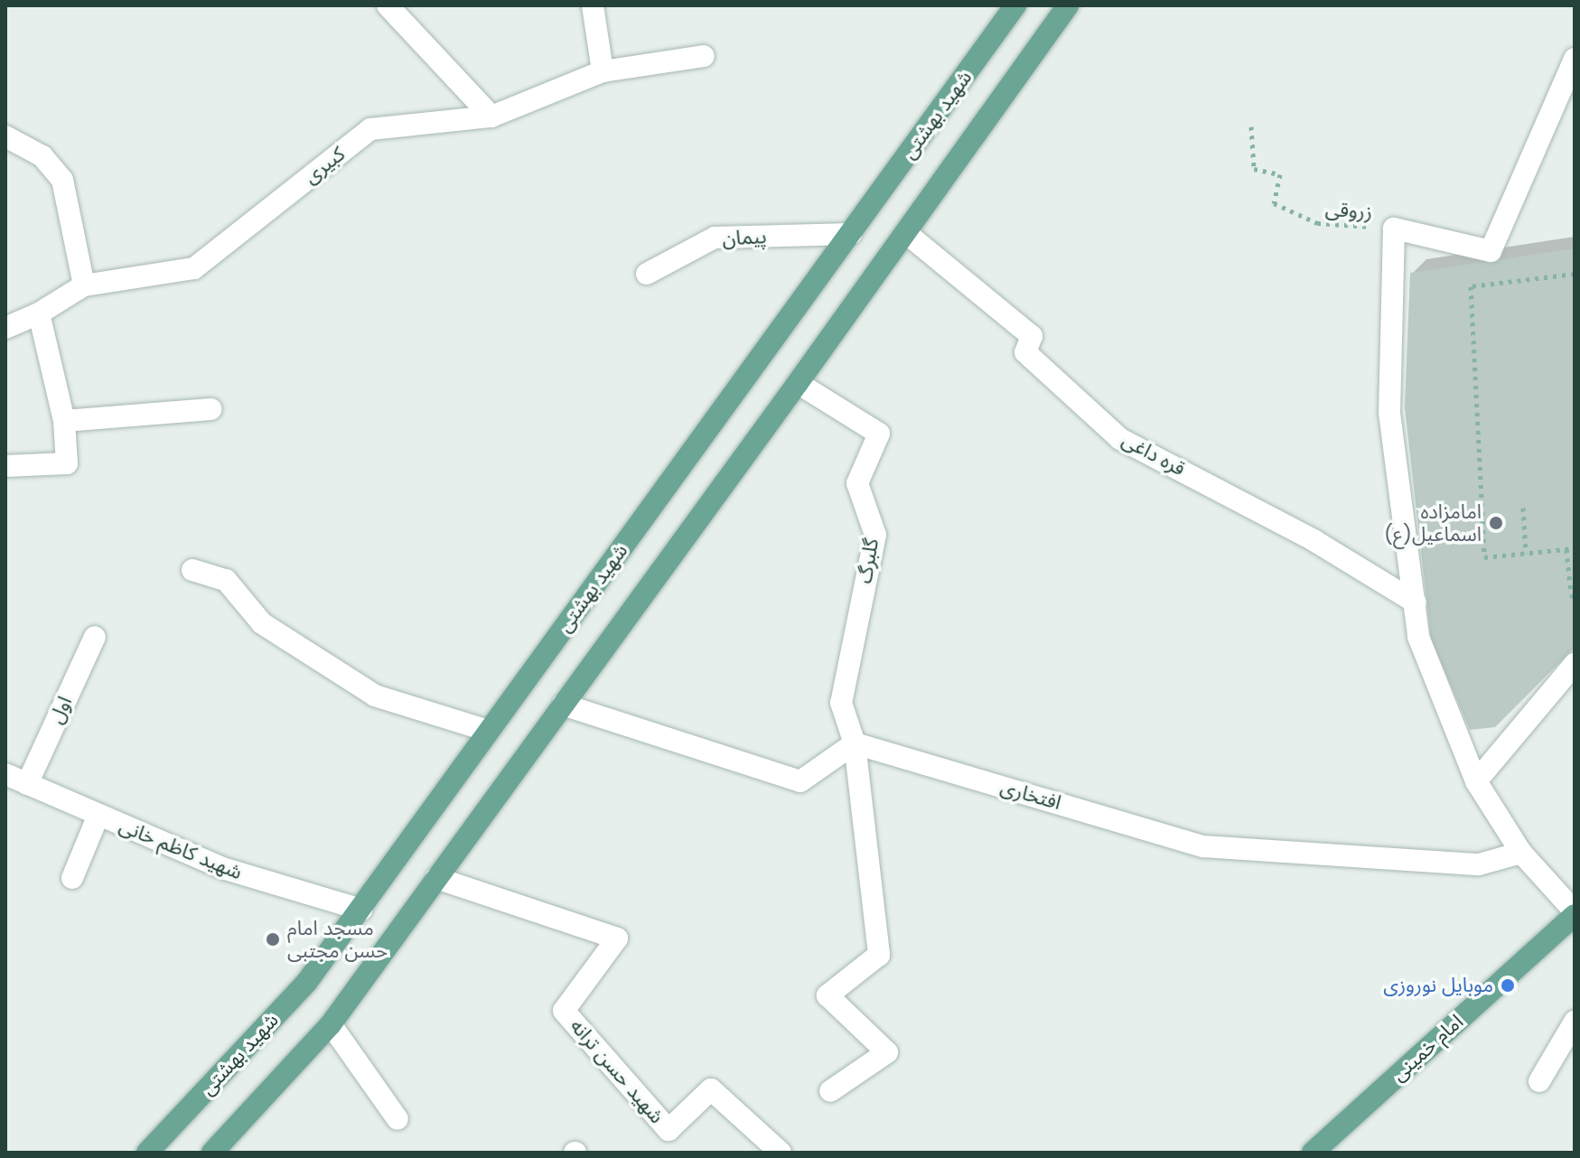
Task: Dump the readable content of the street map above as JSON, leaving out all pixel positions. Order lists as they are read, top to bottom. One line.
{"streets":{"main road":["شهید بهشتی","امام خمینی"],"street":["کبیری","پیمان","قره داغی","گلبرگ","اول","افتخاری","شهید کاظم خانی","شهید حسن ترانه"],"path":["زروقی"]},"crossings":[["شهید بهشتی","پیمان"],["شهید بهشتی","شهید کاظم خانی"],["گلبرگ","افتخاری"],["اول","شهید کاظم خانی"]],"places":["امامزاده اسماعیل(ع)","مسجد امام حسن مجتبی","موبایل نوروزی"]}
